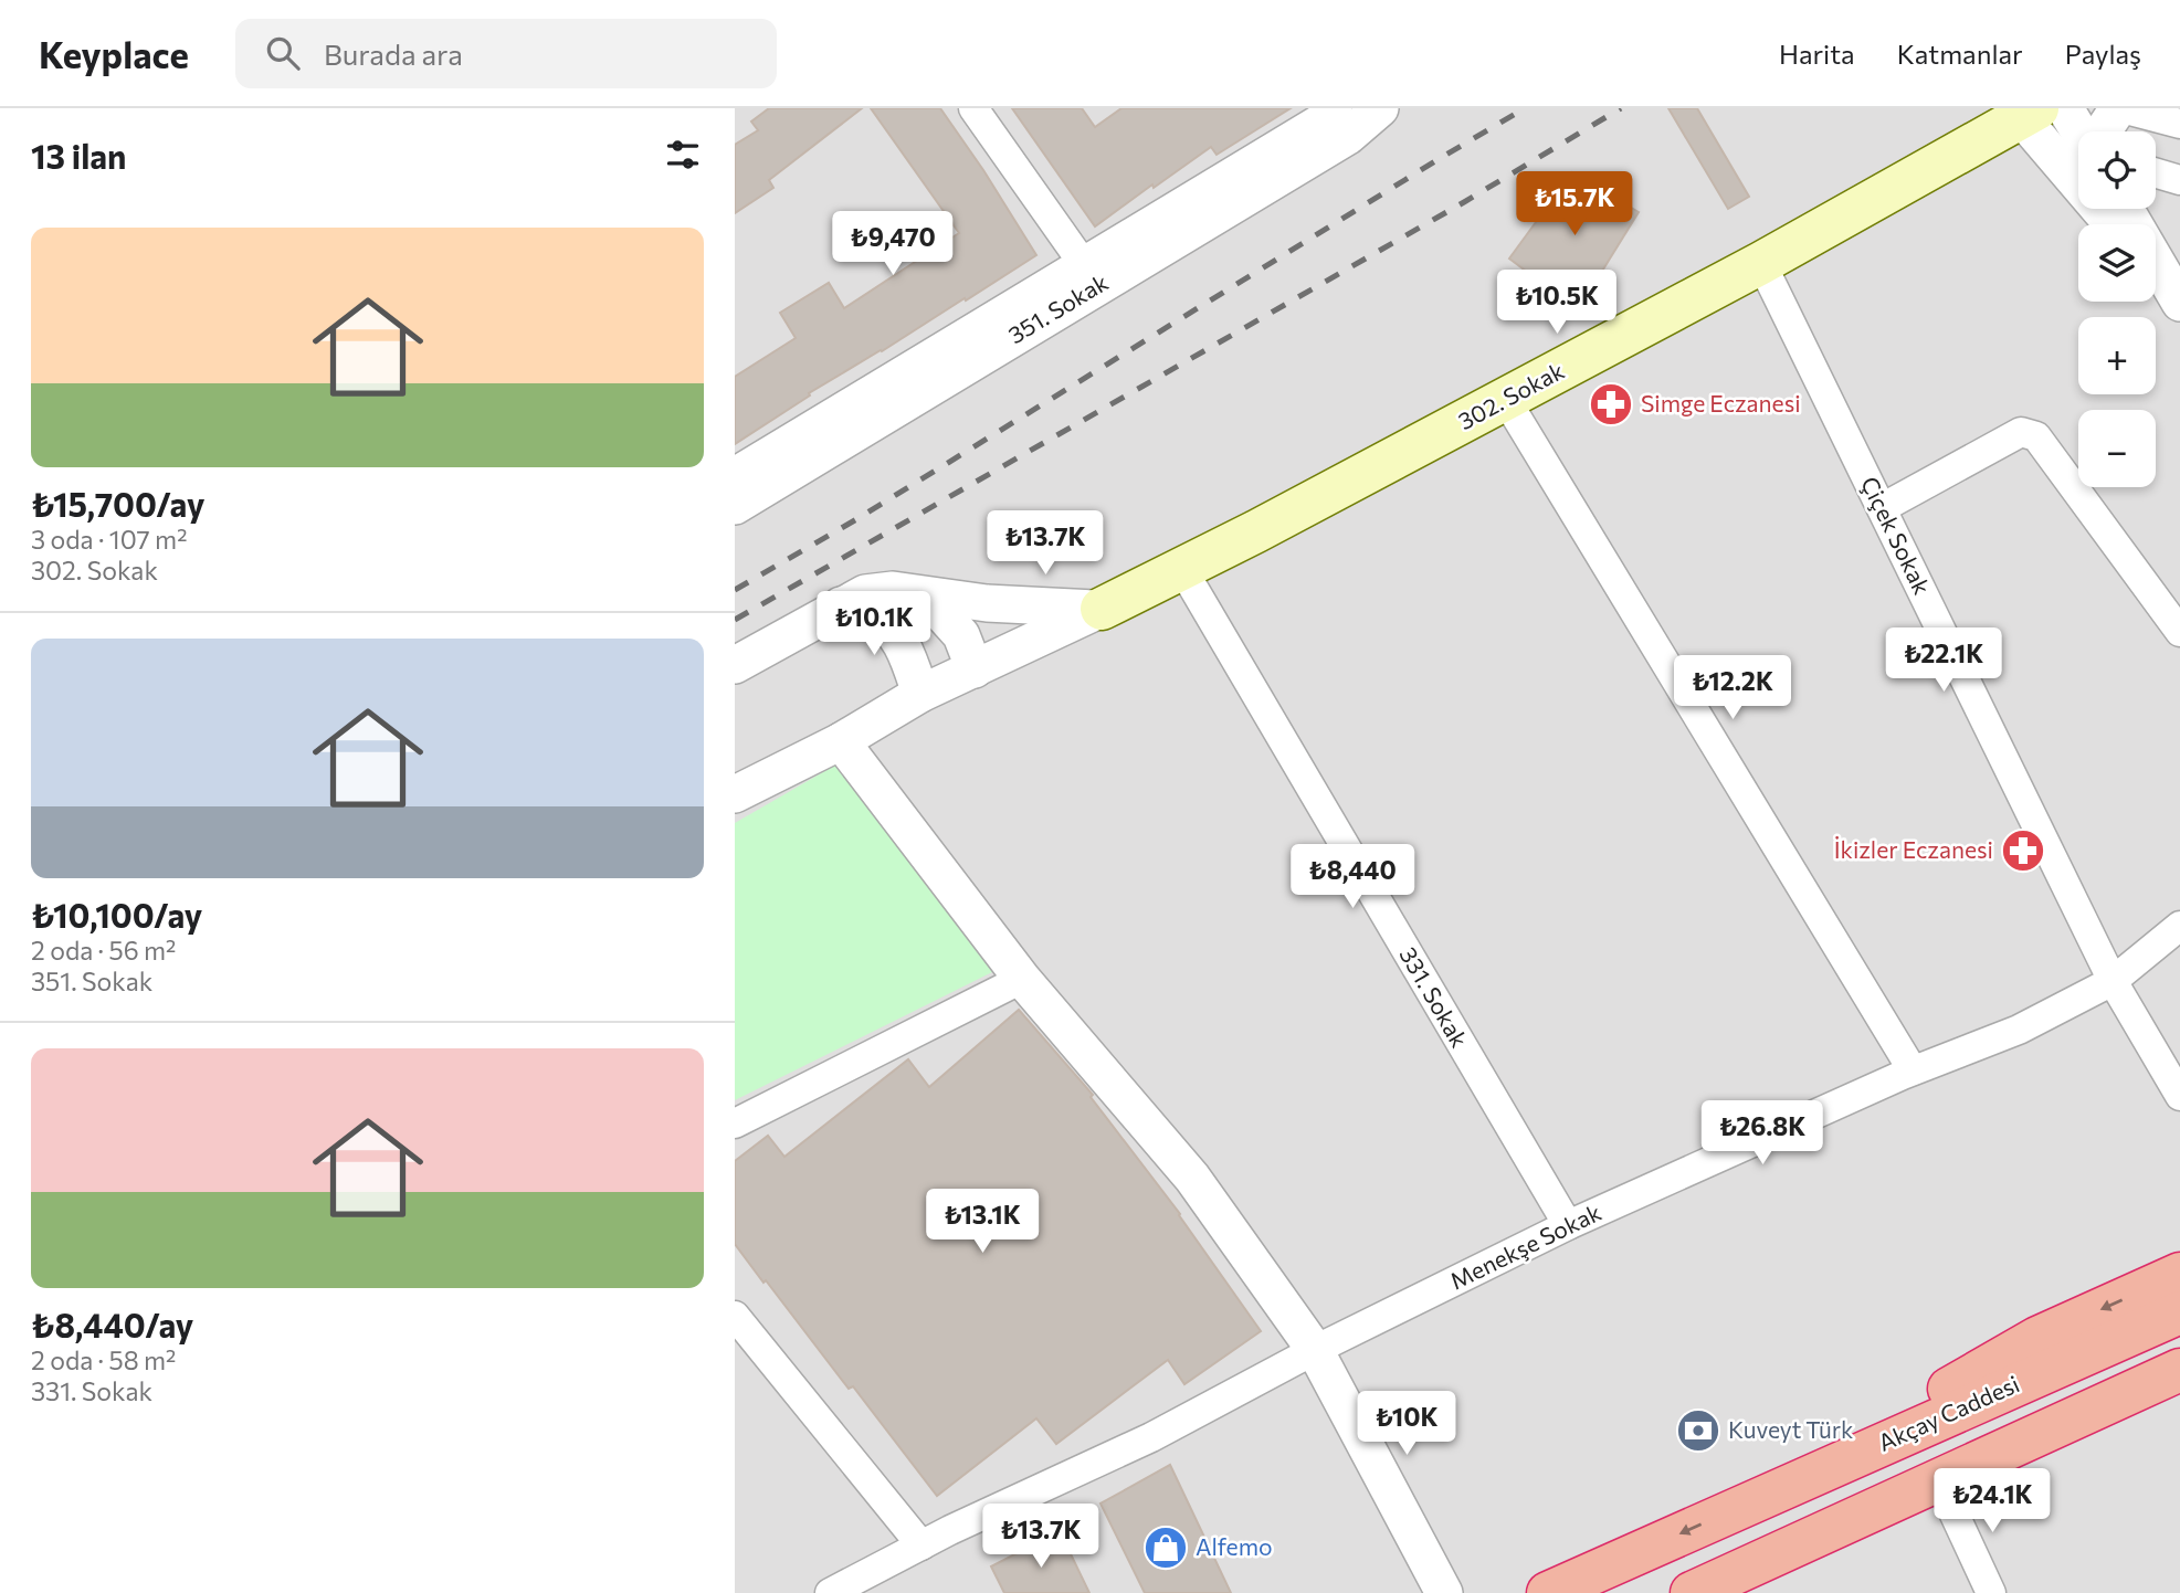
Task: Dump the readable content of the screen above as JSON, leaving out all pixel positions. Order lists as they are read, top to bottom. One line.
{"streets":{"highway":["Akçay Caddesi"],"main road":["302. Sokak"],"street":["351. Sokak","Çiçek Sokak","331. Sokak","Menekşe Sokak"]},"crossings":[["302. Sokak","Çiçek Sokak"],["302. Sokak","331. Sokak"],["Çiçek Sokak","Menekşe Sokak"],["331. Sokak","Menekşe Sokak"]],"places":{"pharmacy":["Simge Eczanesi","İkizler Eczanesi"],"bank":["Kuveyt Türk"],"shop":["Alfemo"]},"page":{"header":"Keyplace","search":"Burada ara","nav":["Harita","Katmanlar","Paylaş"],"heading":"13 ilan","map_buttons":["+","−"],"price":["₺15.7K","₺9,470","₺10.5K","₺13.7K","₺10.1K","₺22.1K","₺12.2K","₺8,440","₺26.8K","₺13.1K","₺10K","₺24.1K","₺13.7K"],"list":[{"name":"₺15,700/ay","note":"3 oda · 107 m² · 302. Sokak"},{"name":"₺10,100/ay","note":"2 oda · 56 m² · 351. Sokak"},{"name":"₺8,440/ay","note":"2 oda · 58 m² · 331. Sokak"}]}}
